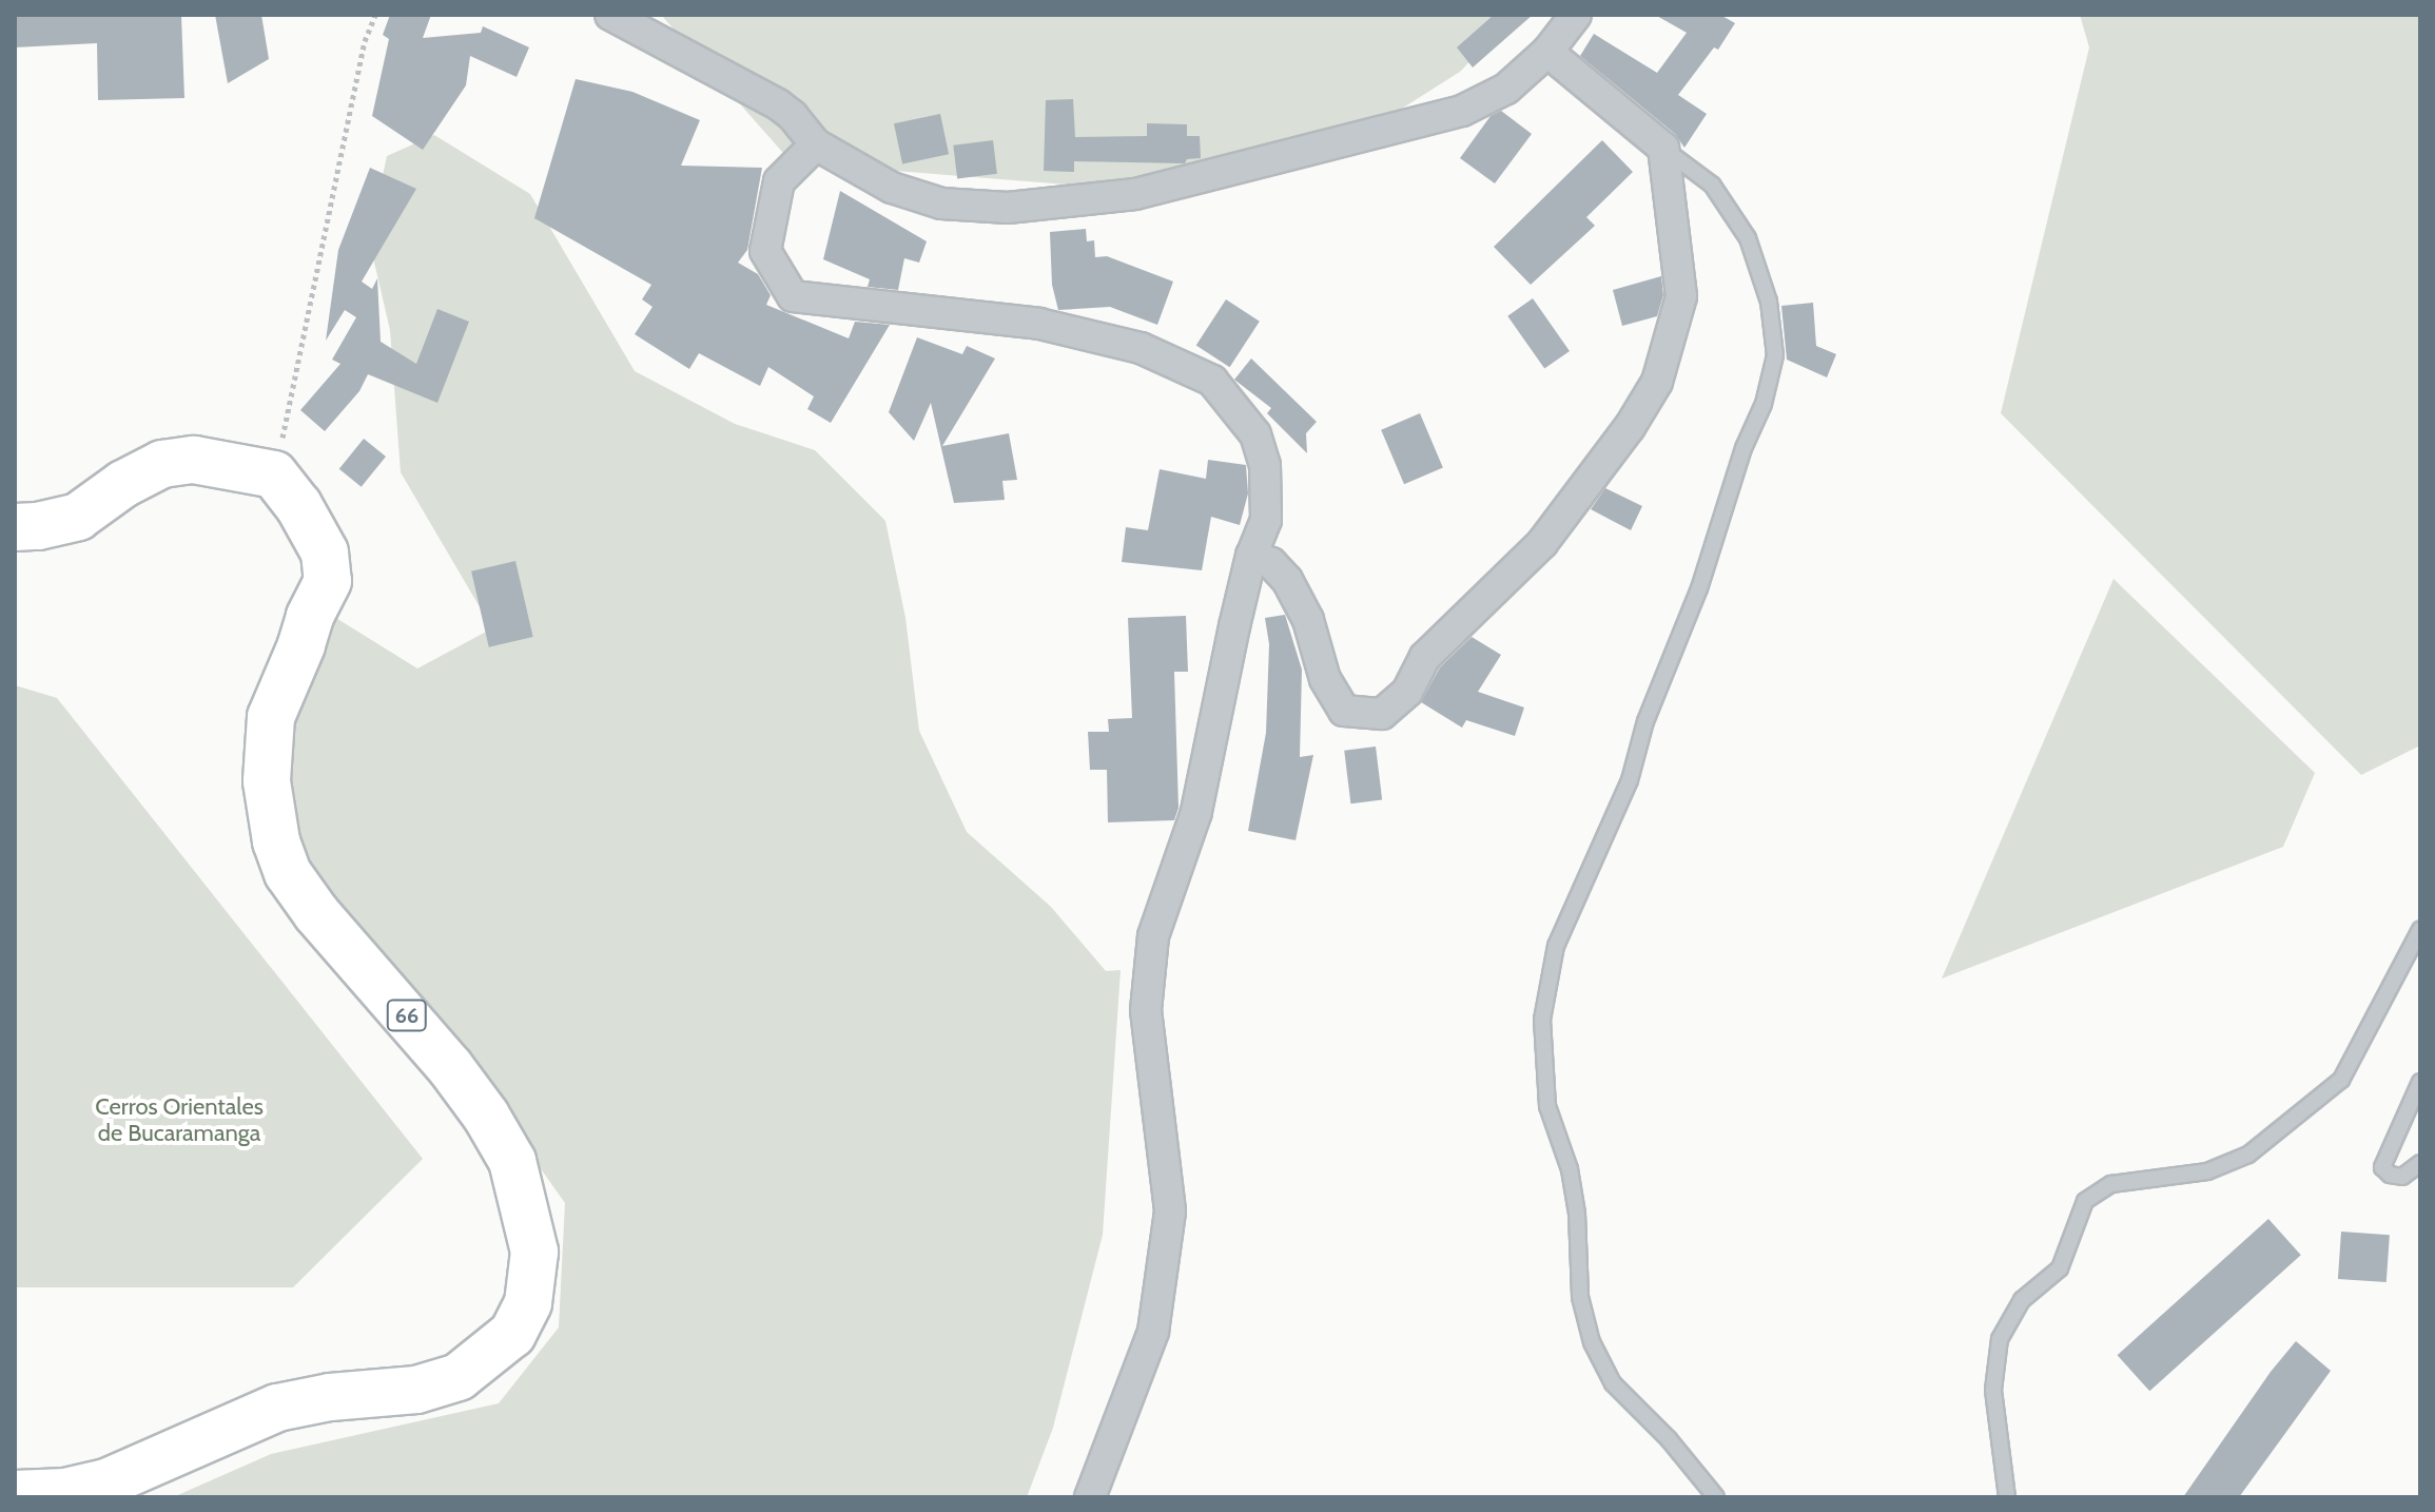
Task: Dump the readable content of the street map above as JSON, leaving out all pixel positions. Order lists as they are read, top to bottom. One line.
{"streets":{"highway":["66"]},"parks":["Cerros Orientales de Bucaramanga"]}
